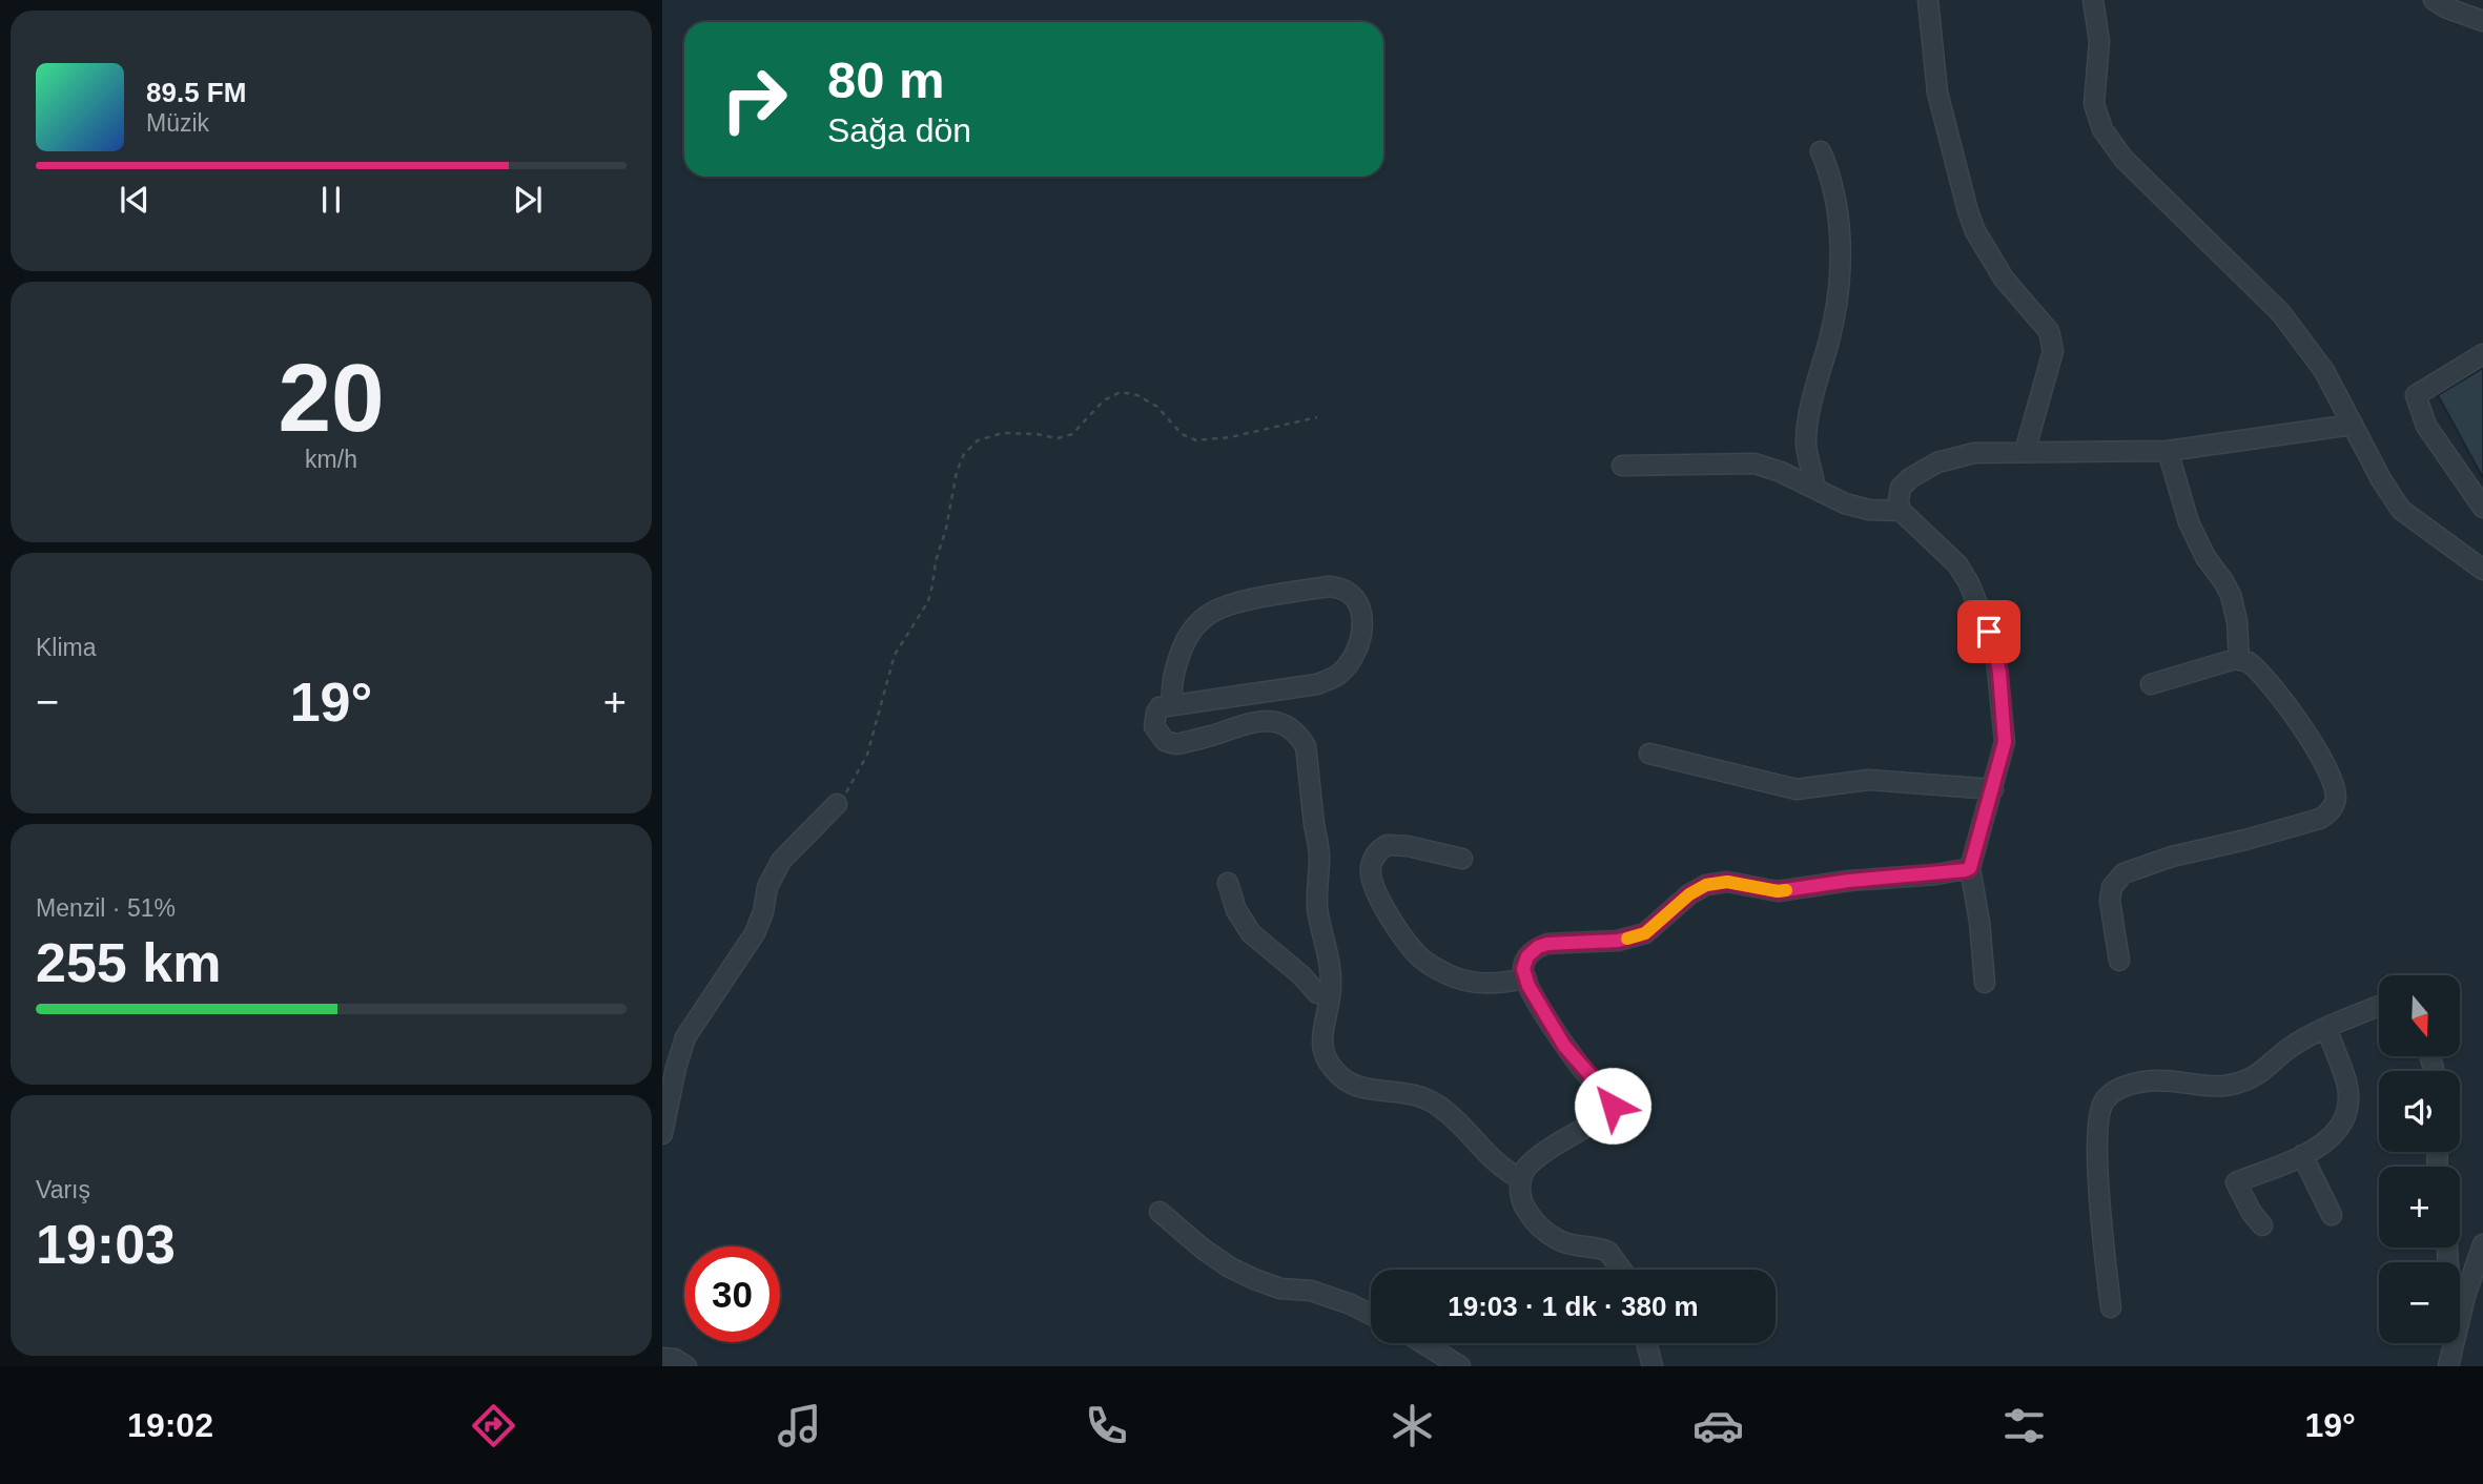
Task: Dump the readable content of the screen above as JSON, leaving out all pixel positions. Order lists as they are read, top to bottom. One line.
{"north":"bottom","page":{"turn":["80 m","Sağa dön"],"song":["89.5 FM","Müzik"],"tile":[["20","km/h"],"Klima",["Menzil · 51%","255 km"],["Varış","19:03"]],"heat":["−","19°","+"],"map_buttons":["+","−"],"limit":"30","trip":"19:03 · 1 dk · 380 m","tabs":["19:02","19°"]}}
